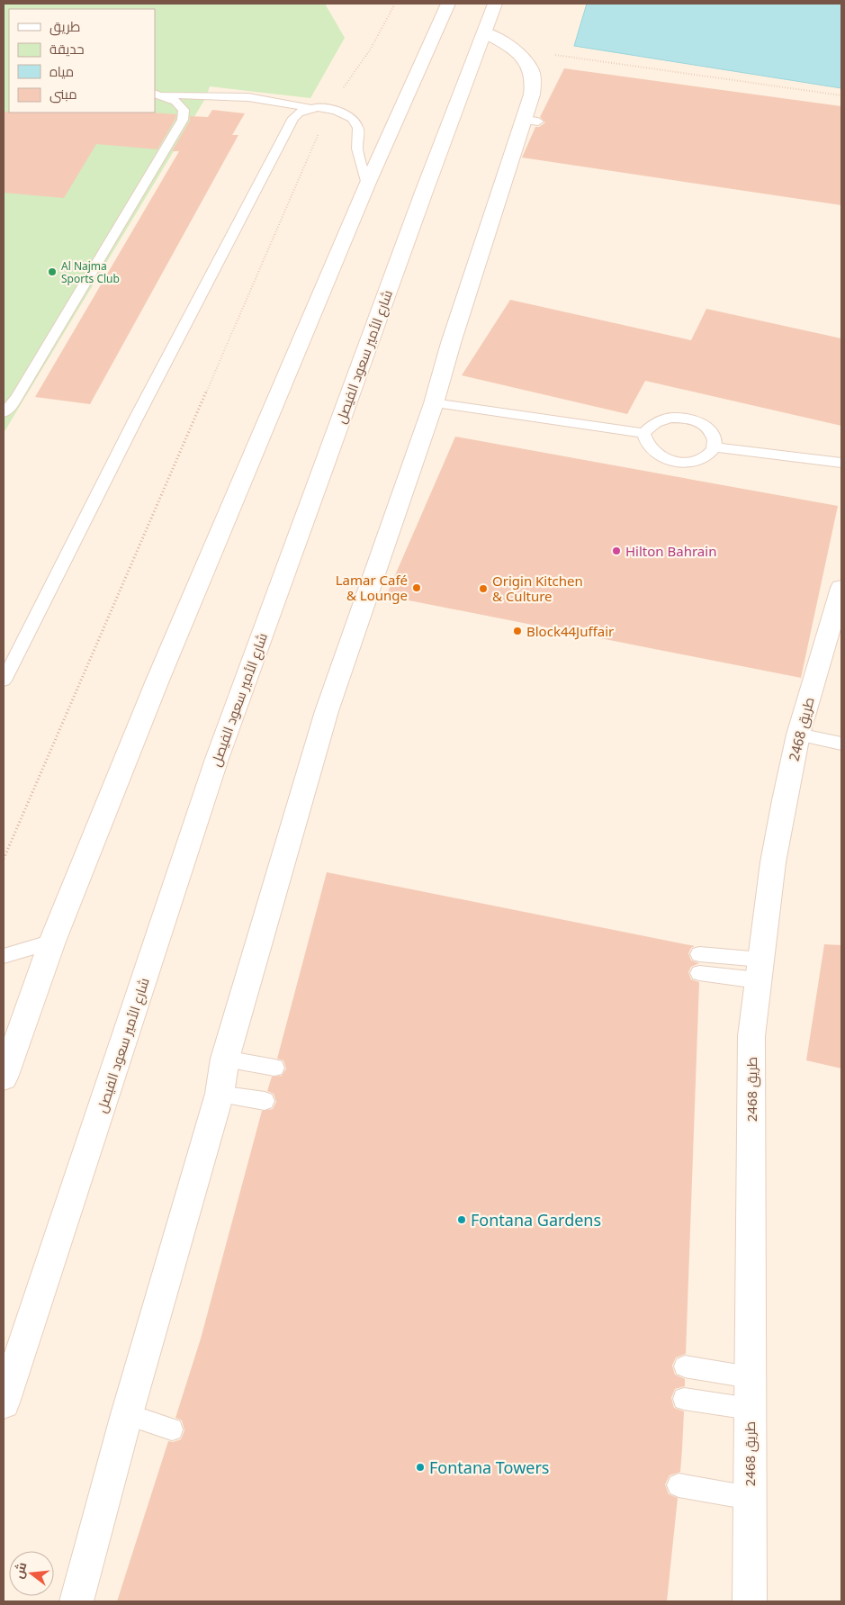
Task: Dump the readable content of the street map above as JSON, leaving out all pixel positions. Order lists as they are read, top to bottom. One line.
{"streets":{"street":["شارع الأمير سعود الفيصل","طريق 2468"]},"places":["Al Najma Sports Club","Hilton Bahrain","Lamar Café & Lounge","Origin Kitchen & Culture","Block44Juffair","Fontana Gardens","Fontana Towers"],"legend":["طريق","حديقة","مياه","مبنى"],"north":"left"}
